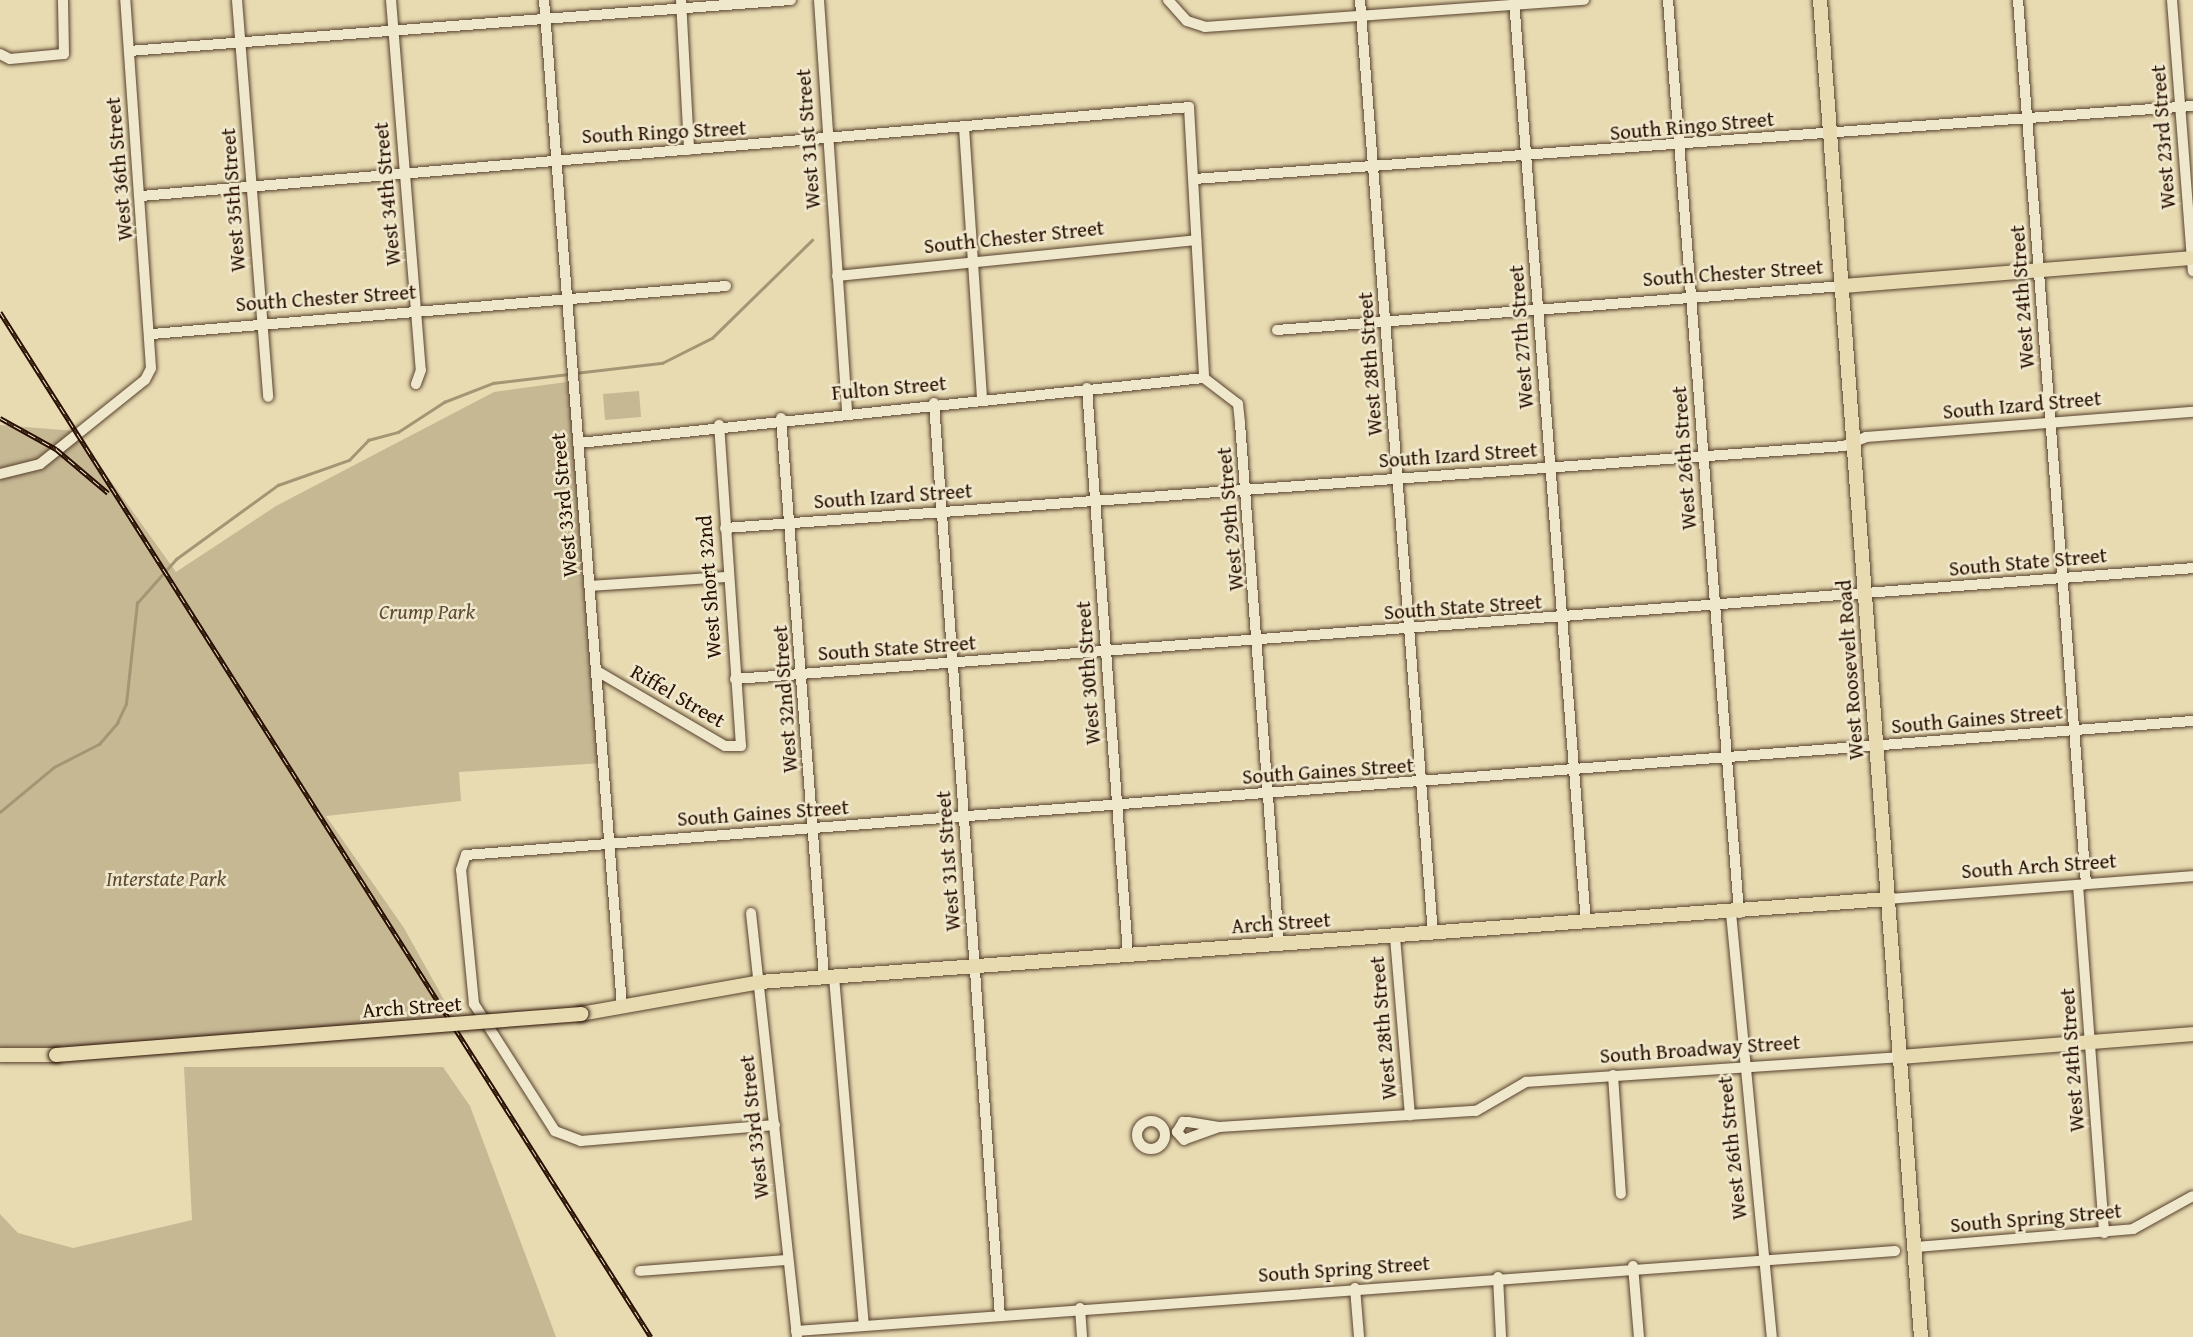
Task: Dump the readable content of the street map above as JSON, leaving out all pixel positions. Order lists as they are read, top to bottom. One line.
{"streets":{"main road":["South Chester Street","West Roosevelt Road","Arch Street","South Broadway Street"],"street":["South Ringo Street","West 23rd Street","West 31st Street","West 36th Street","West 34th Street","West 35th Street","West 24th Street","West 27th Street","West 28th Street","Fulton Street","South Izard Street","West 26th Street","West 33rd Street","West 29th Street","South State Street","West Short 32nd","West 30th Street","Riffel Street","West 32nd Street","South Gaines Street","South Arch Street","South Spring Street"]},"crossings":[["South Ringo Street","West 23rd Street"],["South Ringo Street","West 31st Street"],["South Ringo Street","West 36th Street"],["South Ringo Street","West 34th Street"],["South Ringo Street","West 35th Street"],["South Ringo Street","West 24th Street"],["South Ringo Street","West 27th Street"],["South Ringo Street","West 28th Street"],["South Ringo Street","West 26th Street"],["South Ringo Street","West 33rd Street"],["South Ringo Street","West Roosevelt Road"],["West 23rd Street","South Chester Street"],["West 31st Street","South Chester Street"],["West 31st Street","Fulton Street"],["West 31st Street","South Izard Street"],["West 31st Street","South State Street"],["West 31st Street","South Gaines Street"],["West 31st Street","Arch Street"],["West 31st Street","South Spring Street"],["West 36th Street","South Chester Street"],["West 34th Street","South Chester Street"],["West 35th Street","South Chester Street"],["South Chester Street","West 24th Street"],["South Chester Street","West 27th Street"],["South Chester Street","West 28th Street"],["South Chester Street","West 26th Street"],["South Chester Street","West 33rd Street"],["South Chester Street","West Roosevelt Road"],["West 24th Street","South Izard Street"],["West 24th Street","South State Street"],["West 24th Street","South Gaines Street"],["West 24th Street","South Arch Street"],["West 24th Street","South Broadway Street"],["West 24th Street","South Spring Street"],["West 27th Street","South Izard Street"],["West 27th Street","South State Street"],["West 27th Street","South Gaines Street"],["West 27th Street","Arch Street"],["West 28th Street","South Izard Street"],["West 28th Street","South State Street"],["West 28th Street","South Gaines Street"],["West 28th Street","Arch Street"],["West 28th Street","South Broadway Street"],["Fulton Street","West 33rd Street"],["Fulton Street","West 29th Street"],["Fulton Street","West Short 32nd"],["Fulton Street","West 30th Street"],["Fulton Street","West 32nd Street"],["South Izard Street","West 26th Street"],["South Izard Street","West 29th Street"],["South Izard Street","West Short 32nd"],["South Izard Street","West Roosevelt Road"],["South Izard Street","West 30th Street"],["South Izard Street","West 32nd Street"],["West 26th Street","South State Street"],["West 26th Street","South Gaines Street"],["West 26th Street","Arch Street"],["West 26th Street","South Broadway Street"],["West 26th Street","South Spring Street"],["West 33rd Street","Riffel Street"],["West 33rd Street","South Gaines Street"],["West 33rd Street","Arch Street"],["West 33rd Street","South Spring Street"],["West 29th Street","South State Street"],["West 29th Street","South Gaines Street"],["West 29th Street","Arch Street"],["South State Street","West Short 32nd"],["South State Street","West Roosevelt Road"],["South State Street","West 30th Street"],["South State Street","West 32nd Street"],["West Short 32nd","Riffel Street"],["West Roosevelt Road","South Gaines Street"],["West Roosevelt Road","South Arch Street"],["West Roosevelt Road","Arch Street"],["West Roosevelt Road","South Broadway Street"],["West Roosevelt Road","South Spring Street"],["West 30th Street","South Gaines Street"],["West 30th Street","Arch Street"],["West 32nd Street","South Gaines Street"],["West 32nd Street","Arch Street"],["West 32nd Street","South Spring Street"],["South Arch Street","Arch Street"]],"parks":["Crump Park","Interstate Park"]}
